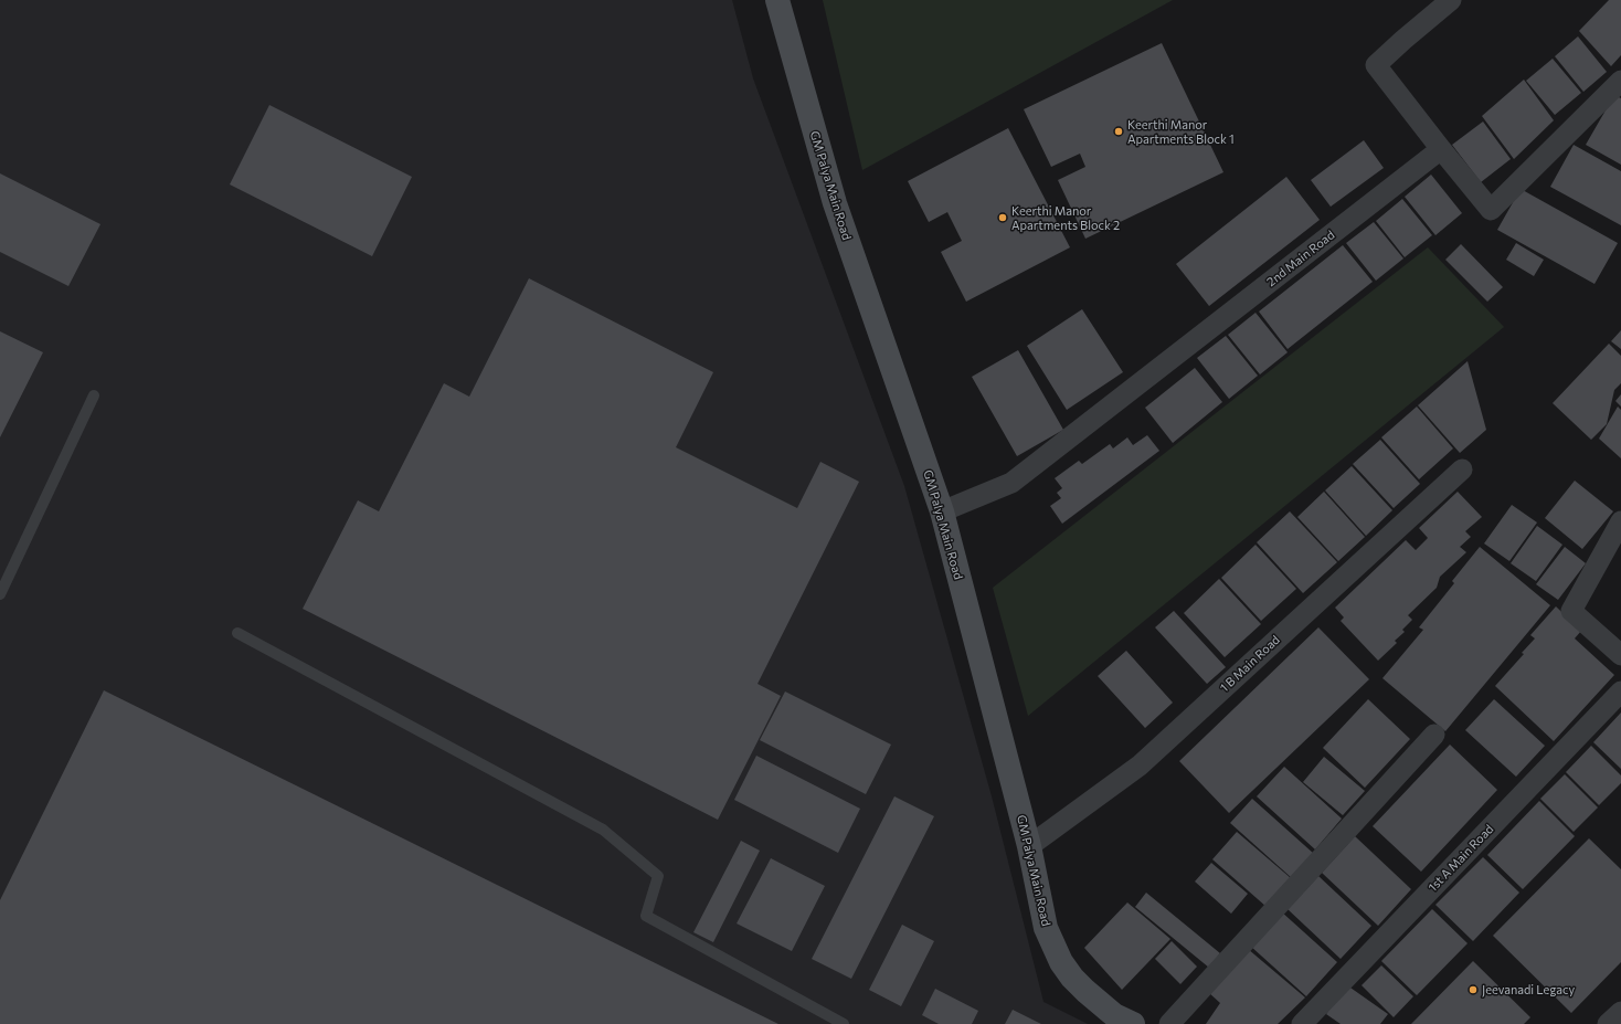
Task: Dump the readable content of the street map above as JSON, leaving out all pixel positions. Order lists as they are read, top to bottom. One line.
{"streets":{"main road":["GM Palya Main Road"],"street":["2nd Main Road","1 B Main Road","1st A Main Road"]},"crossings":[["GM Palya Main Road","2nd Main Road"],["GM Palya Main Road","1 B Main Road"]],"places":["Keerthi Manor Apartments Block 1","Keerthi Manor Apartments Block 2","Jeevanadi Legacy"]}
